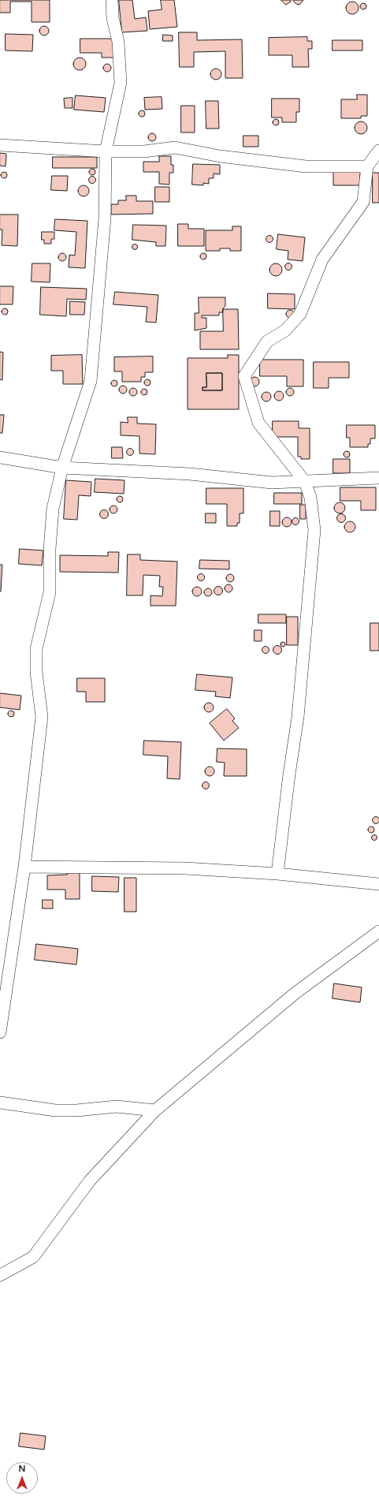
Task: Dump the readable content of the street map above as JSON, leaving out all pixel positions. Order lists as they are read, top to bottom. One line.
{"north":"top"}
